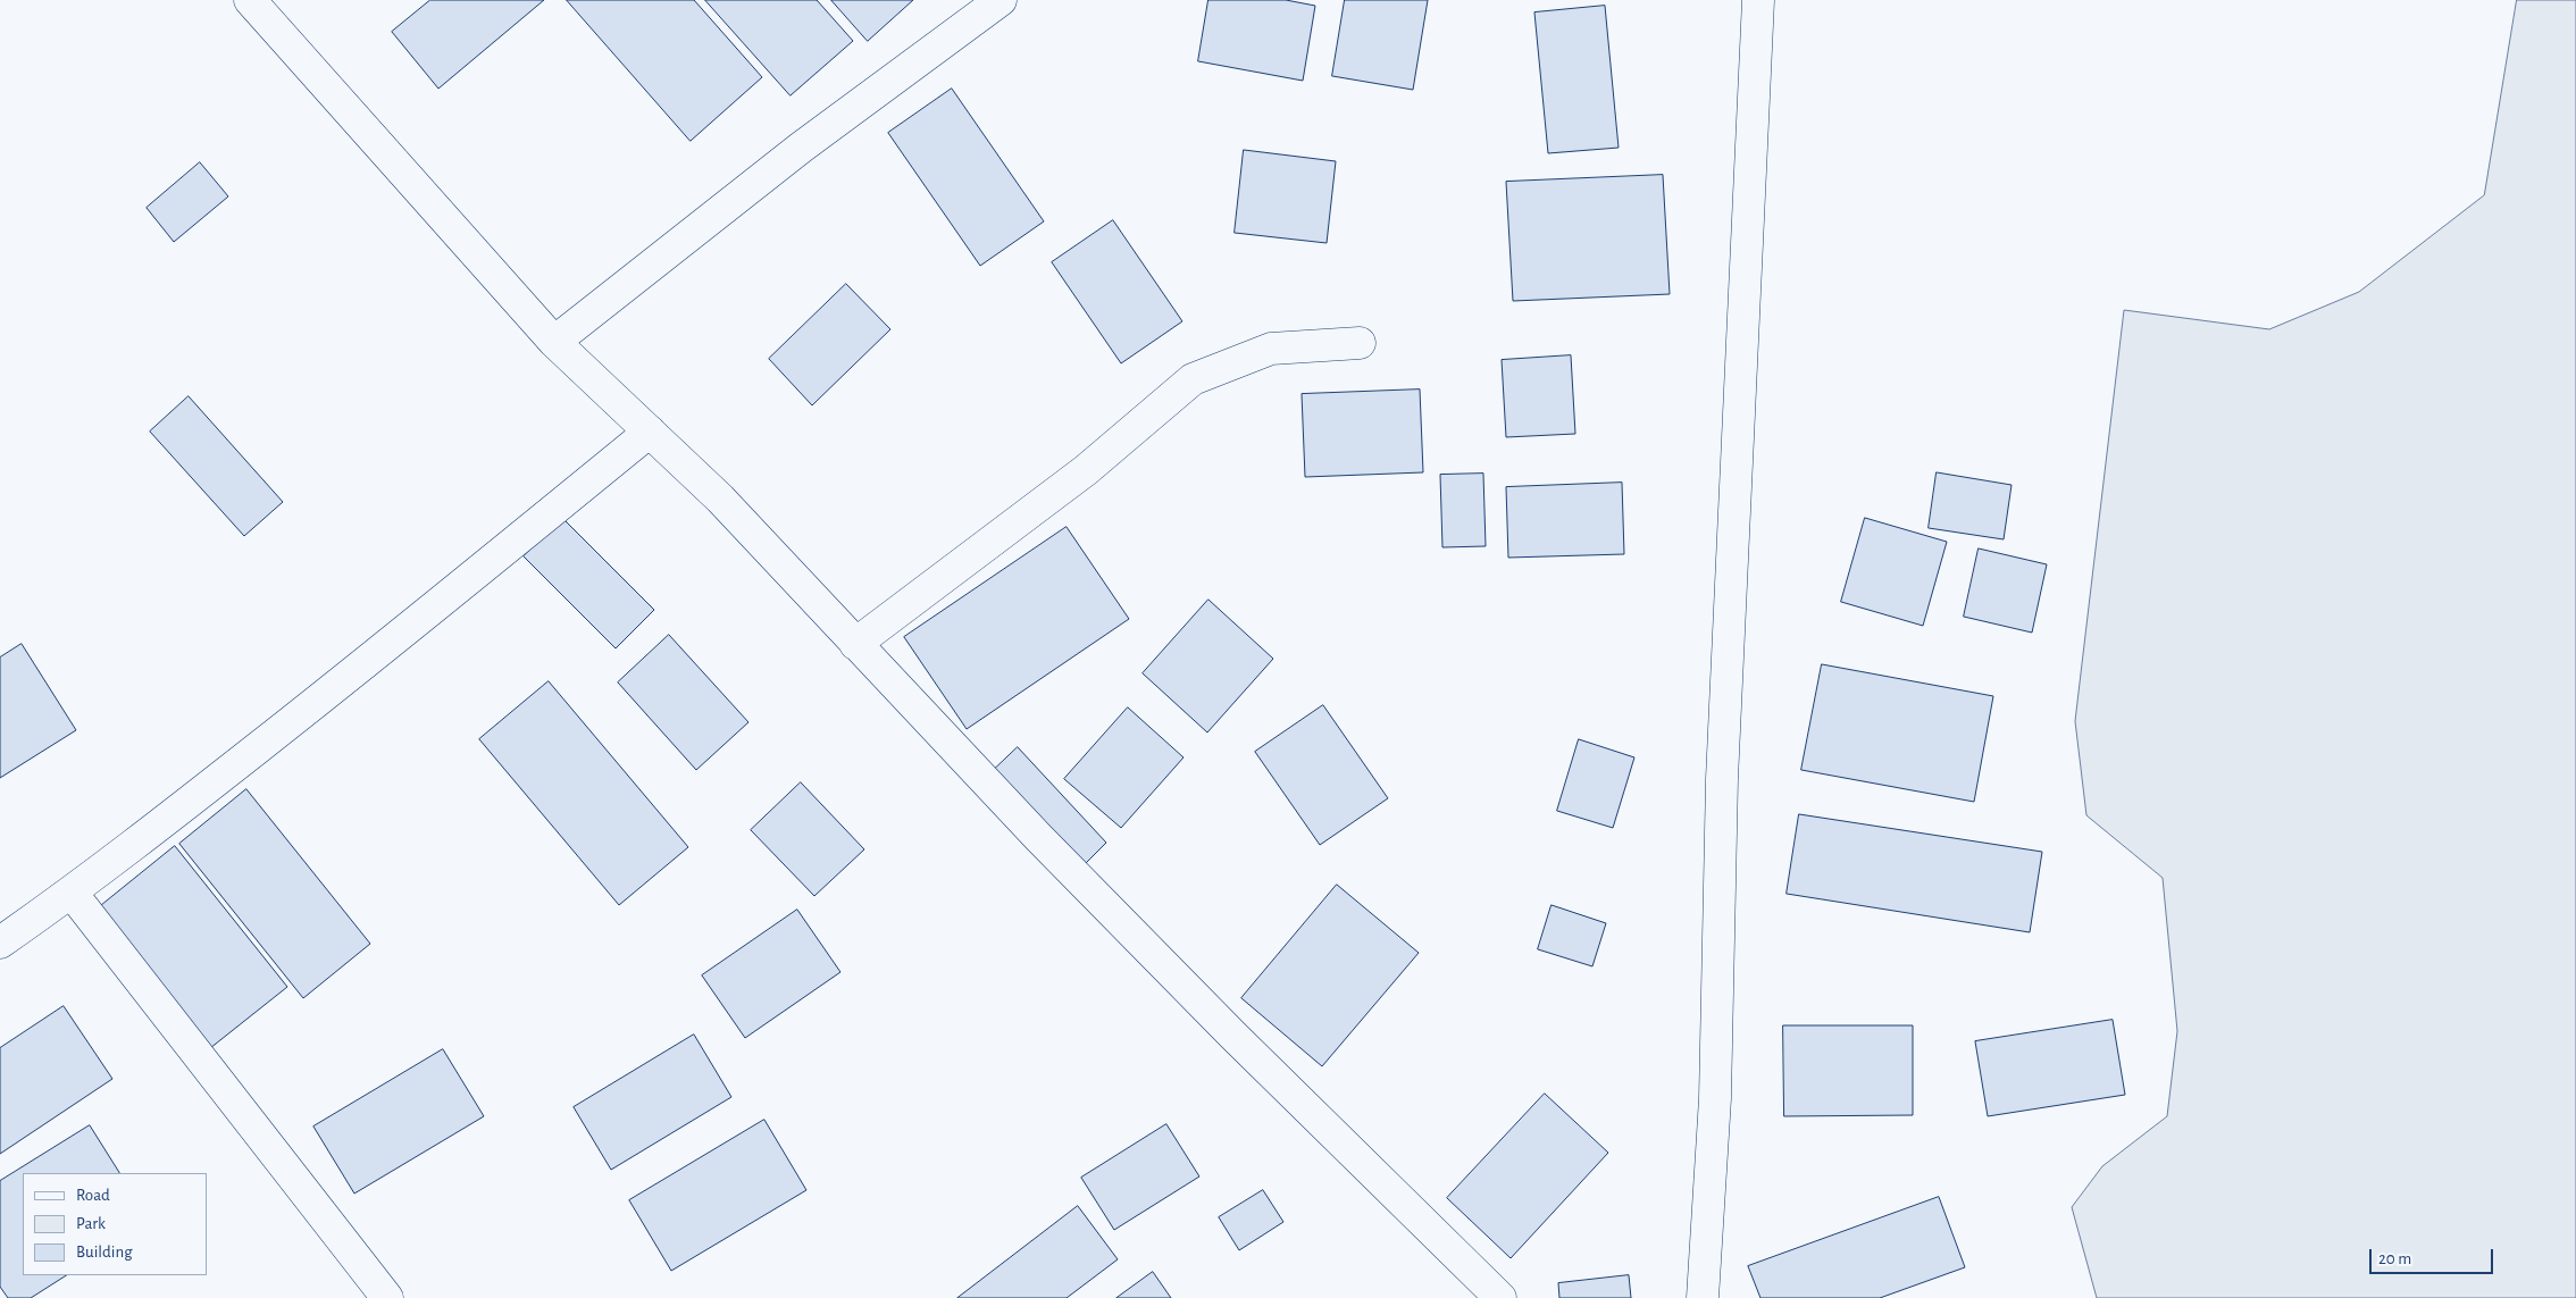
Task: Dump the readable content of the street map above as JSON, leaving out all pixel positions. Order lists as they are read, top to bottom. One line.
{"legend":["Road","Park","Building"],"scale_bar":"20 m"}
